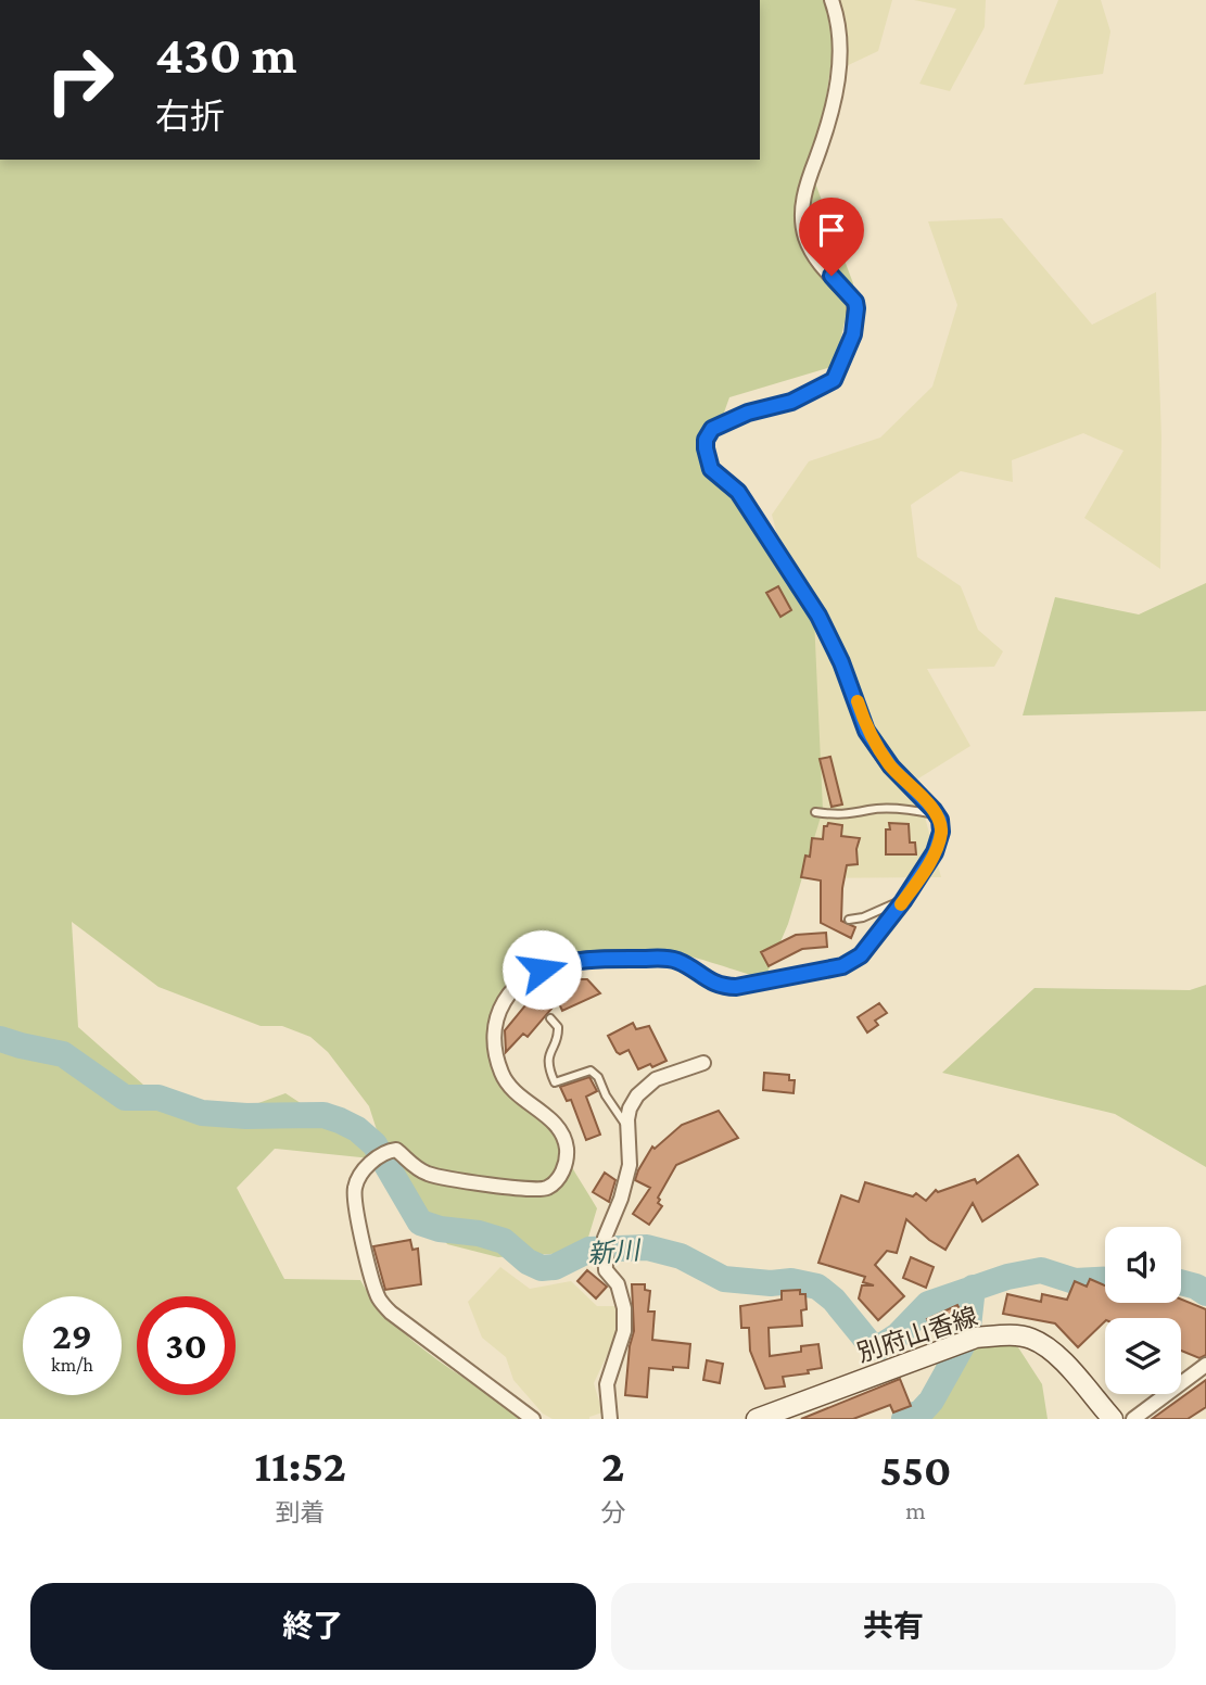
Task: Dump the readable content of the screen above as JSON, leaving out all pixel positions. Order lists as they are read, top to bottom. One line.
{"streets":{"main road":["別府山香線"]},"water":["新川"],"page":{"turn":["430 m","右折"],"speed":"29 km/h","limit":"30","eta":["11:52","到着","2","分","550","m"],"buttons":["終了","共有"]}}
